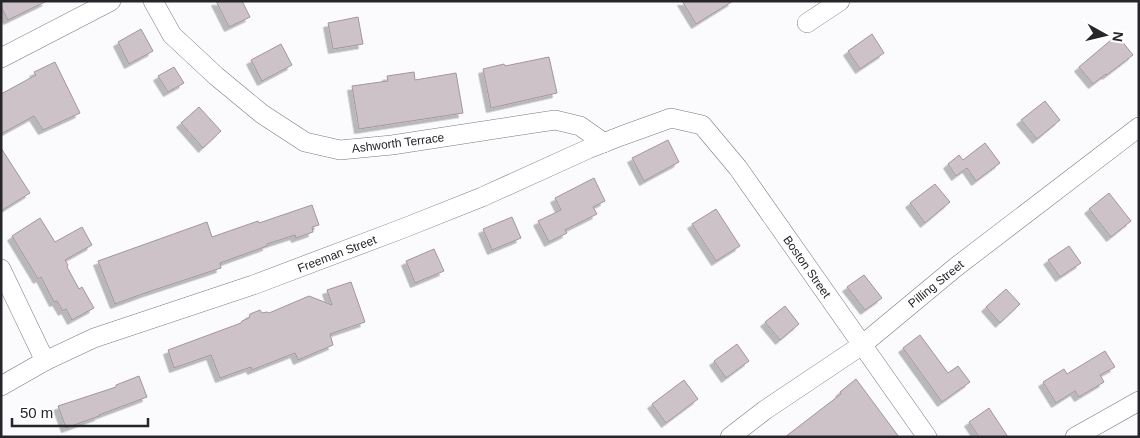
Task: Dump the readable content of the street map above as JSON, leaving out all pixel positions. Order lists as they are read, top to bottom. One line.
{"streets":{"street":["Ashworth Terrace","Freeman Street","Boston Street","Pilling Street"]},"crossings":[["Ashworth Terrace","Freeman Street"],["Freeman Street","Boston Street"],["Boston Street","Pilling Street"]],"scale_bar":"50 m","north":"right"}
